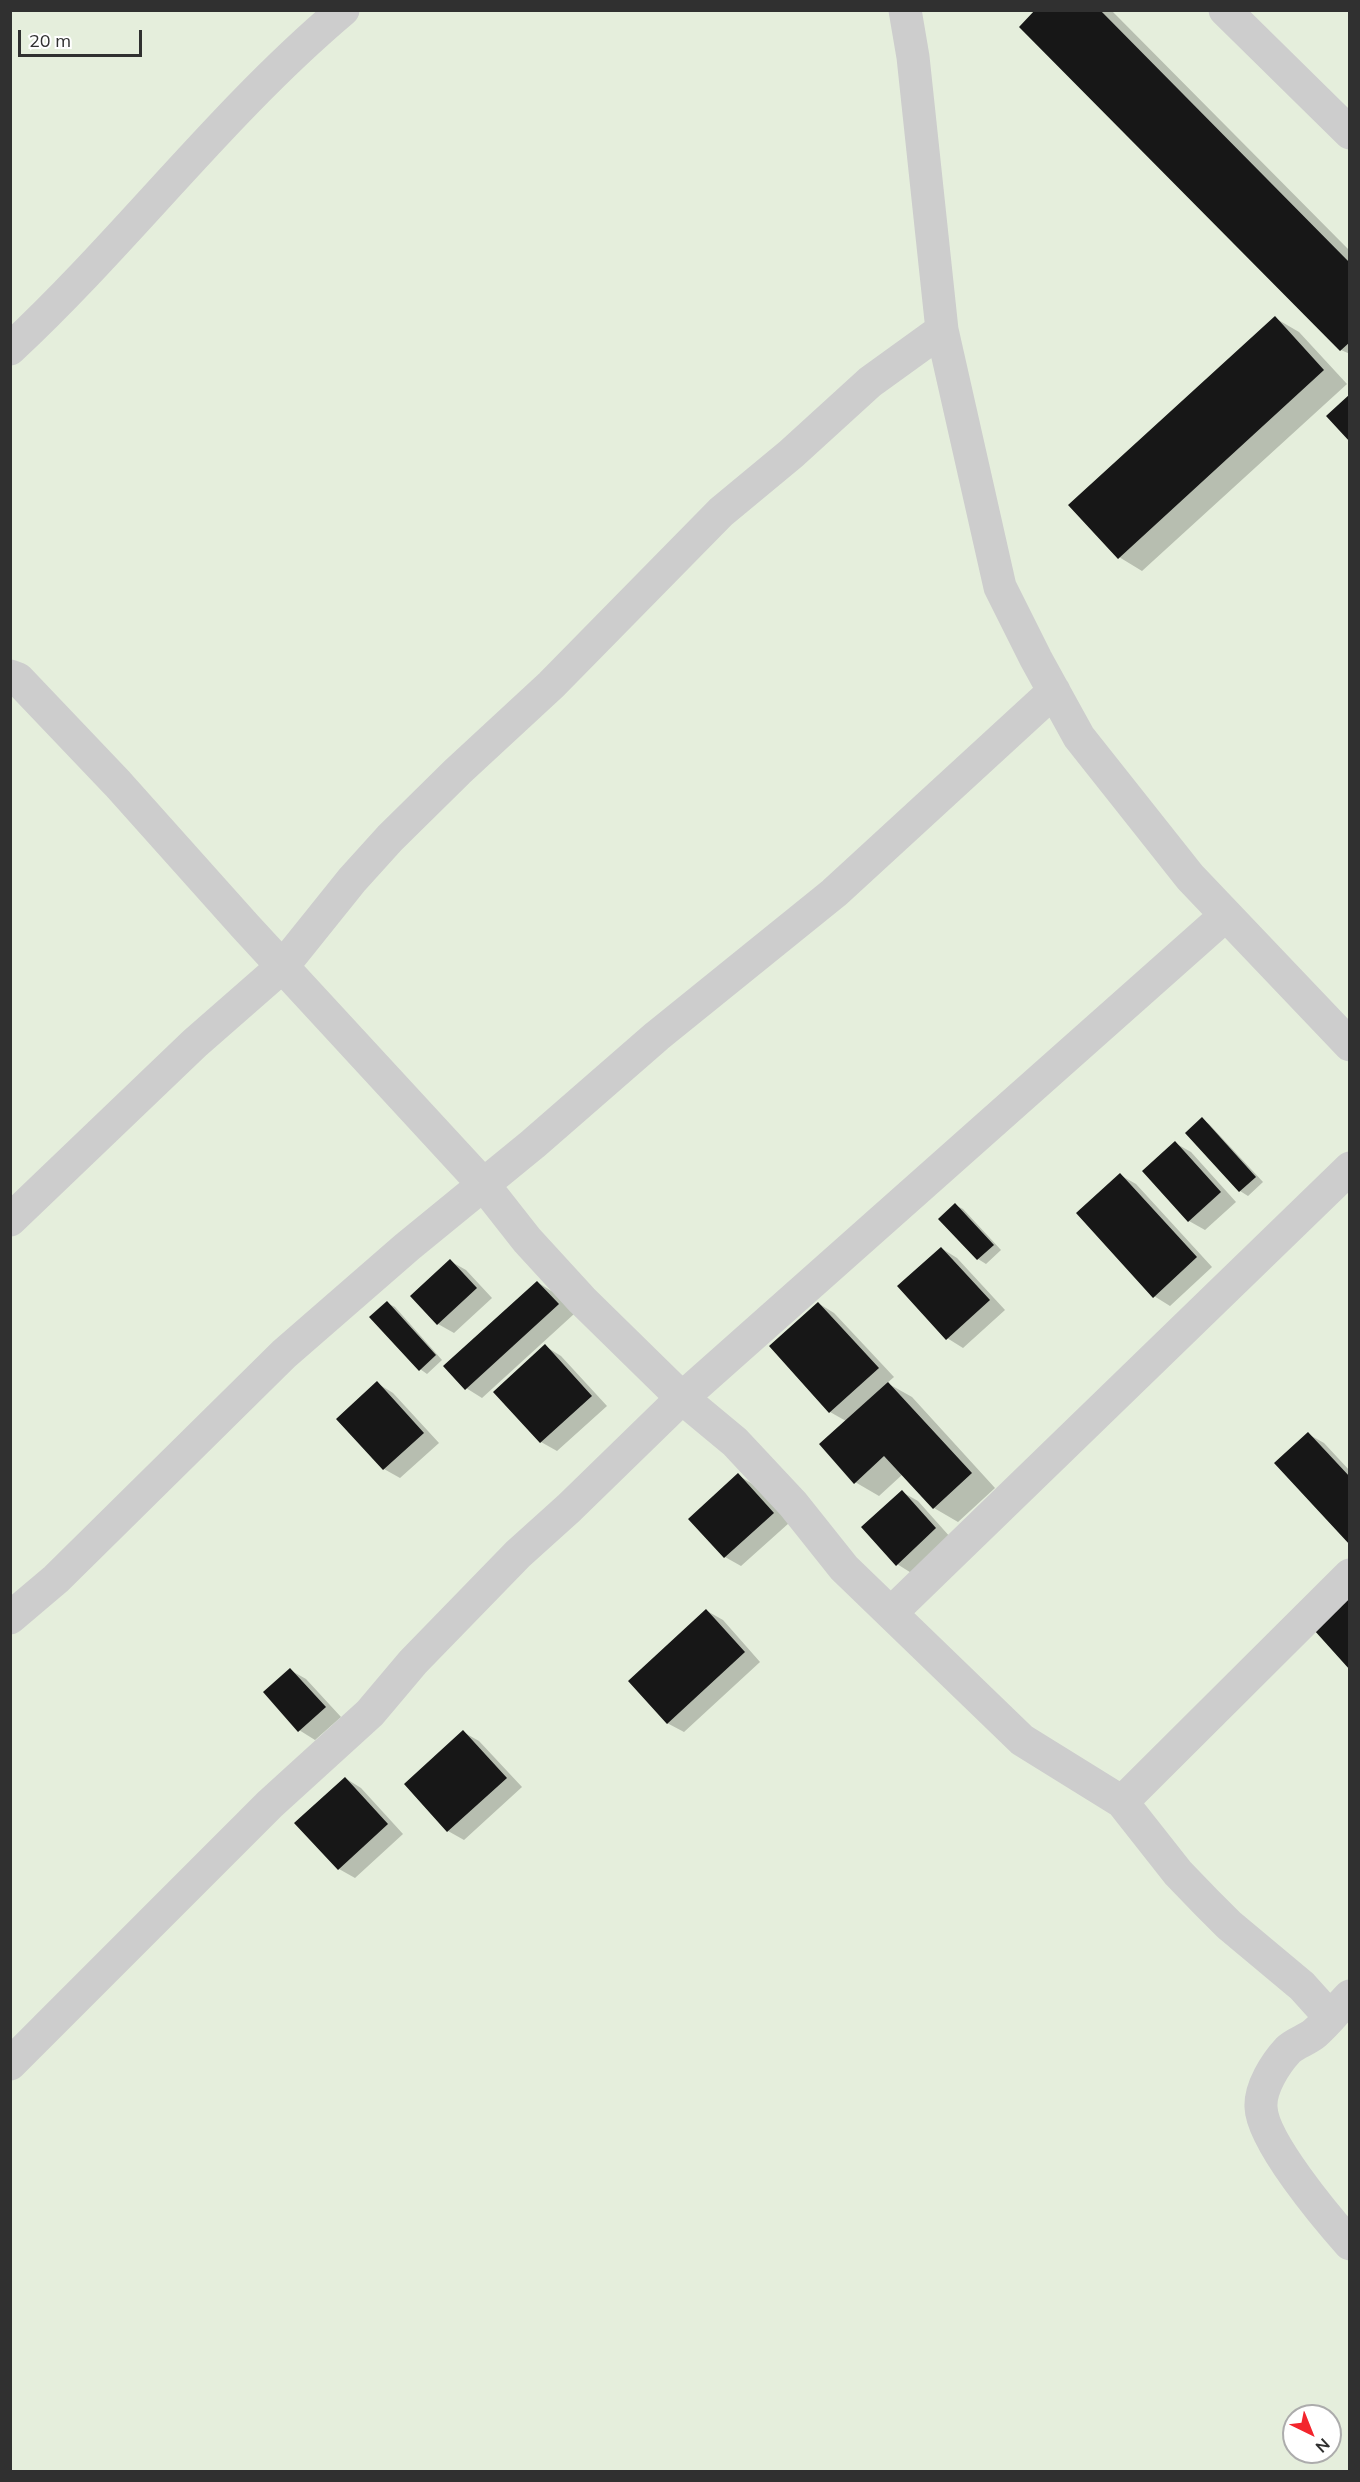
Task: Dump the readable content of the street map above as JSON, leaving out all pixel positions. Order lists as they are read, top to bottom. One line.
{"scale_bar":"20 m","north":"bottom right"}
